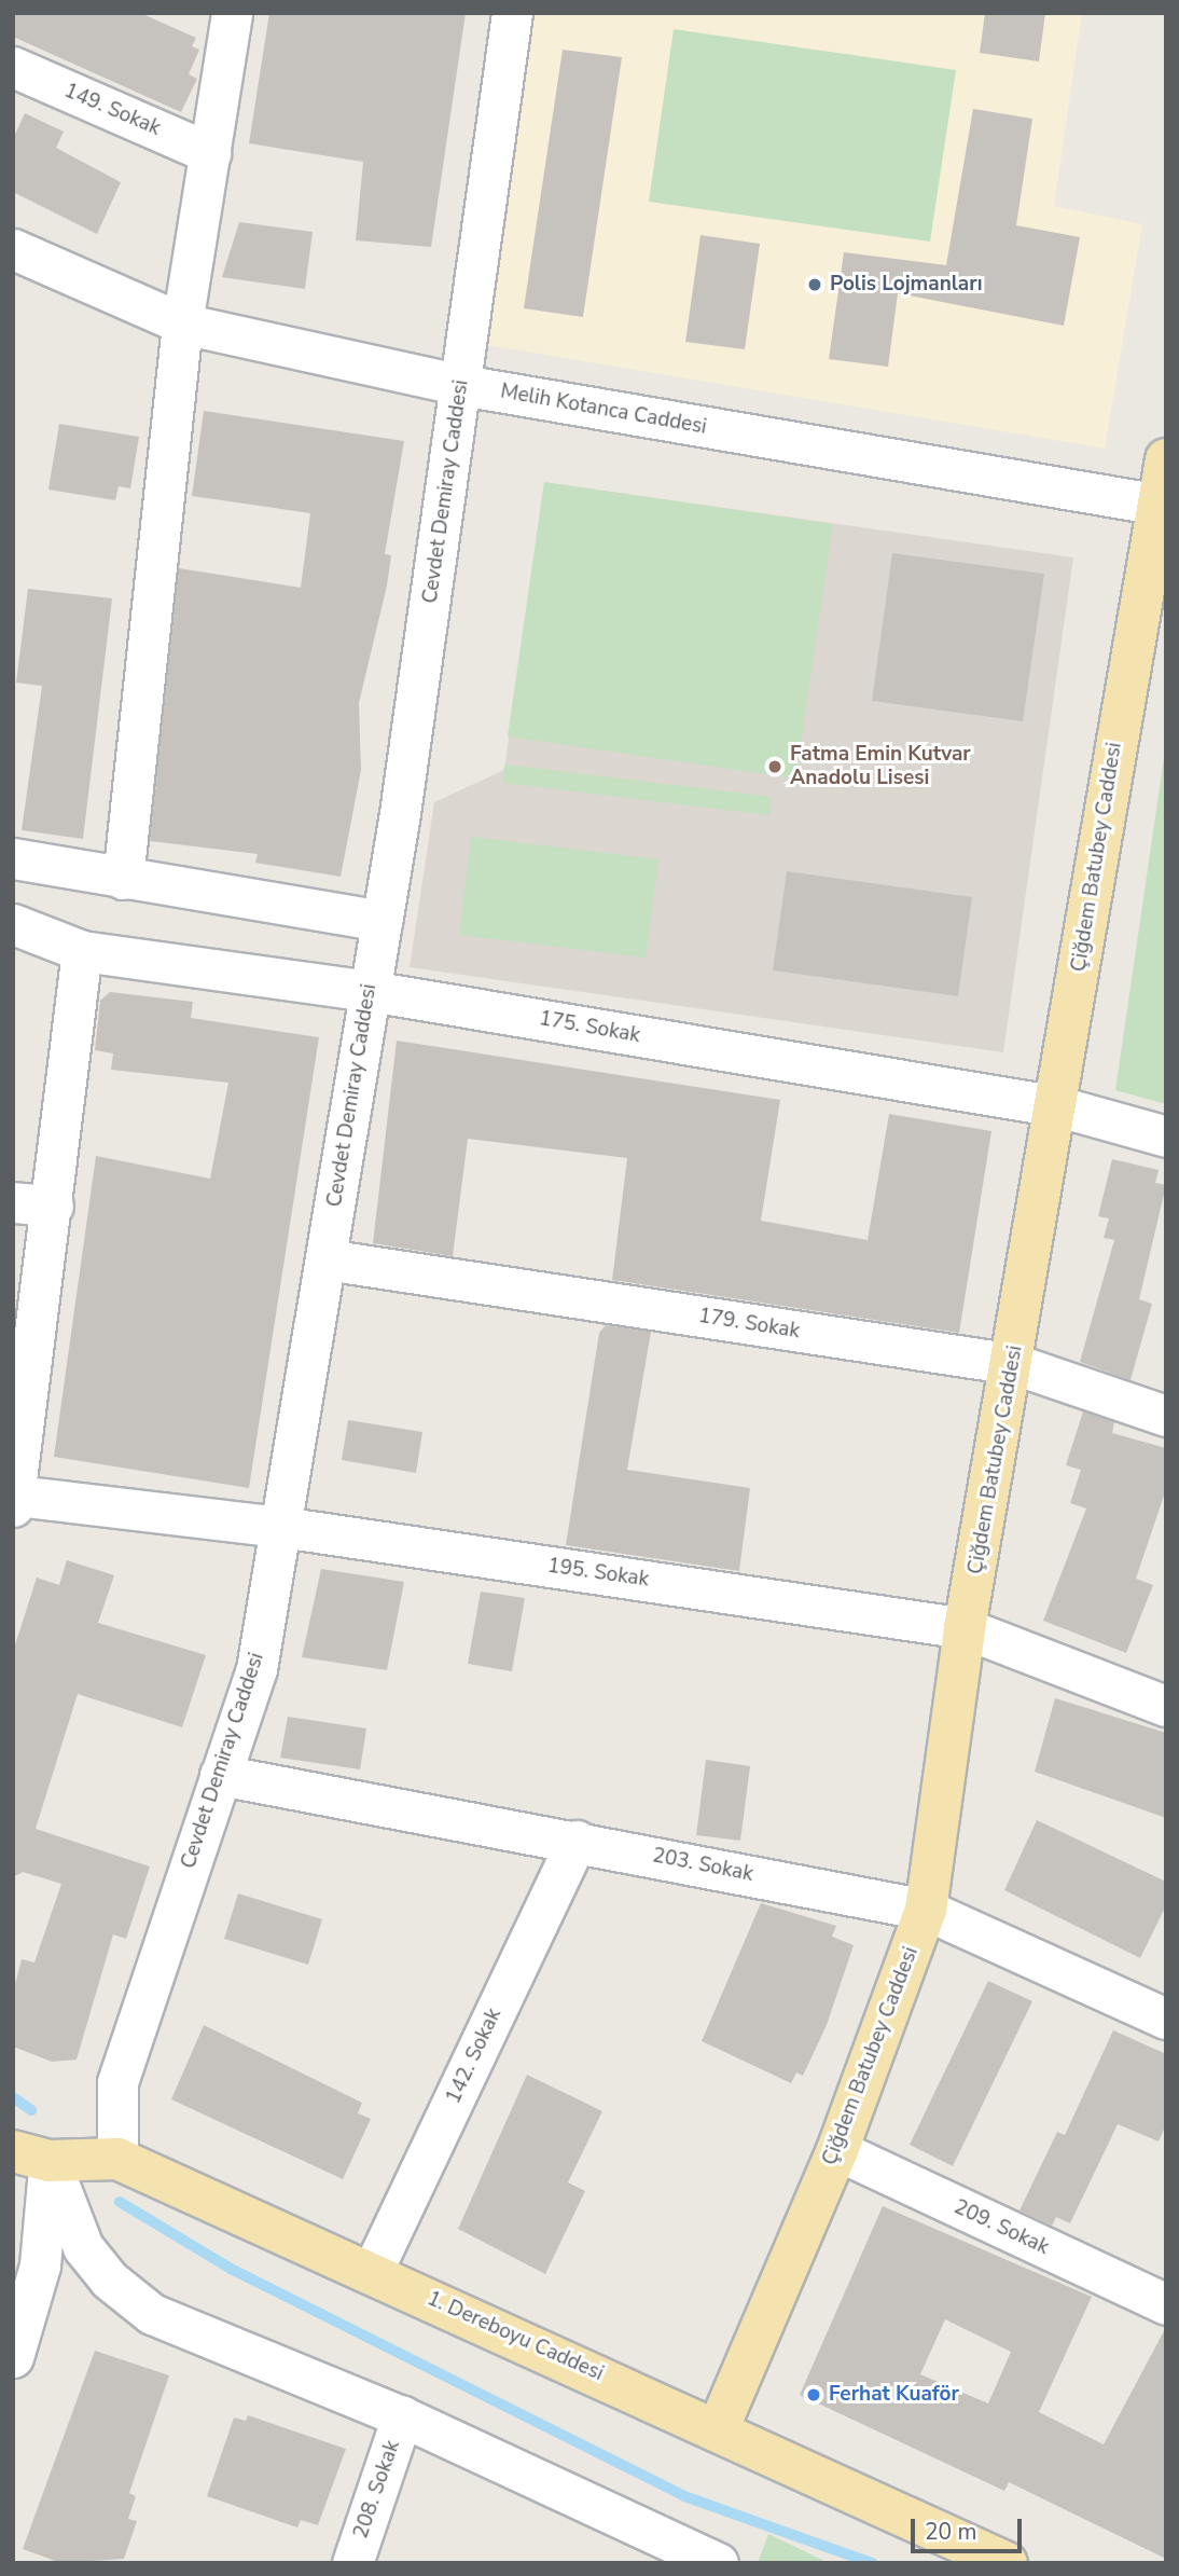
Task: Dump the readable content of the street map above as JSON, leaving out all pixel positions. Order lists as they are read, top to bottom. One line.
{"streets":{"main road":["Çiğdem Batubey Caddesi","1. Dereboyu Caddesi"],"street":["149. Sokak","Melih Kotanca Caddesi","Cevdet Demiray Caddesi","175. Sokak","179. Sokak","195. Sokak","203. Sokak","142. Sokak","209. Sokak","208. Sokak"]},"crossings":[["Melih Kotanca Caddesi","Cevdet Demiray Caddesi"],["Melih Kotanca Caddesi","Çiğdem Batubey Caddesi"],["Cevdet Demiray Caddesi","175. Sokak"],["Cevdet Demiray Caddesi","179. Sokak"],["Cevdet Demiray Caddesi","195. Sokak"],["Cevdet Demiray Caddesi","203. Sokak"],["Cevdet Demiray Caddesi","1. Dereboyu Caddesi"],["Çiğdem Batubey Caddesi","175. Sokak"],["Çiğdem Batubey Caddesi","179. Sokak"],["Çiğdem Batubey Caddesi","195. Sokak"],["Çiğdem Batubey Caddesi","203. Sokak"],["Çiğdem Batubey Caddesi","209. Sokak"],["Çiğdem Batubey Caddesi","1. Dereboyu Caddesi"],["203. Sokak","142. Sokak"],["142. Sokak","1. Dereboyu Caddesi"]],"places":["Polis Lojmanları","Fatma Emin Kutvar Anadolu Lisesi","Ferhat Kuaför"],"scale_bar":"20 m"}
